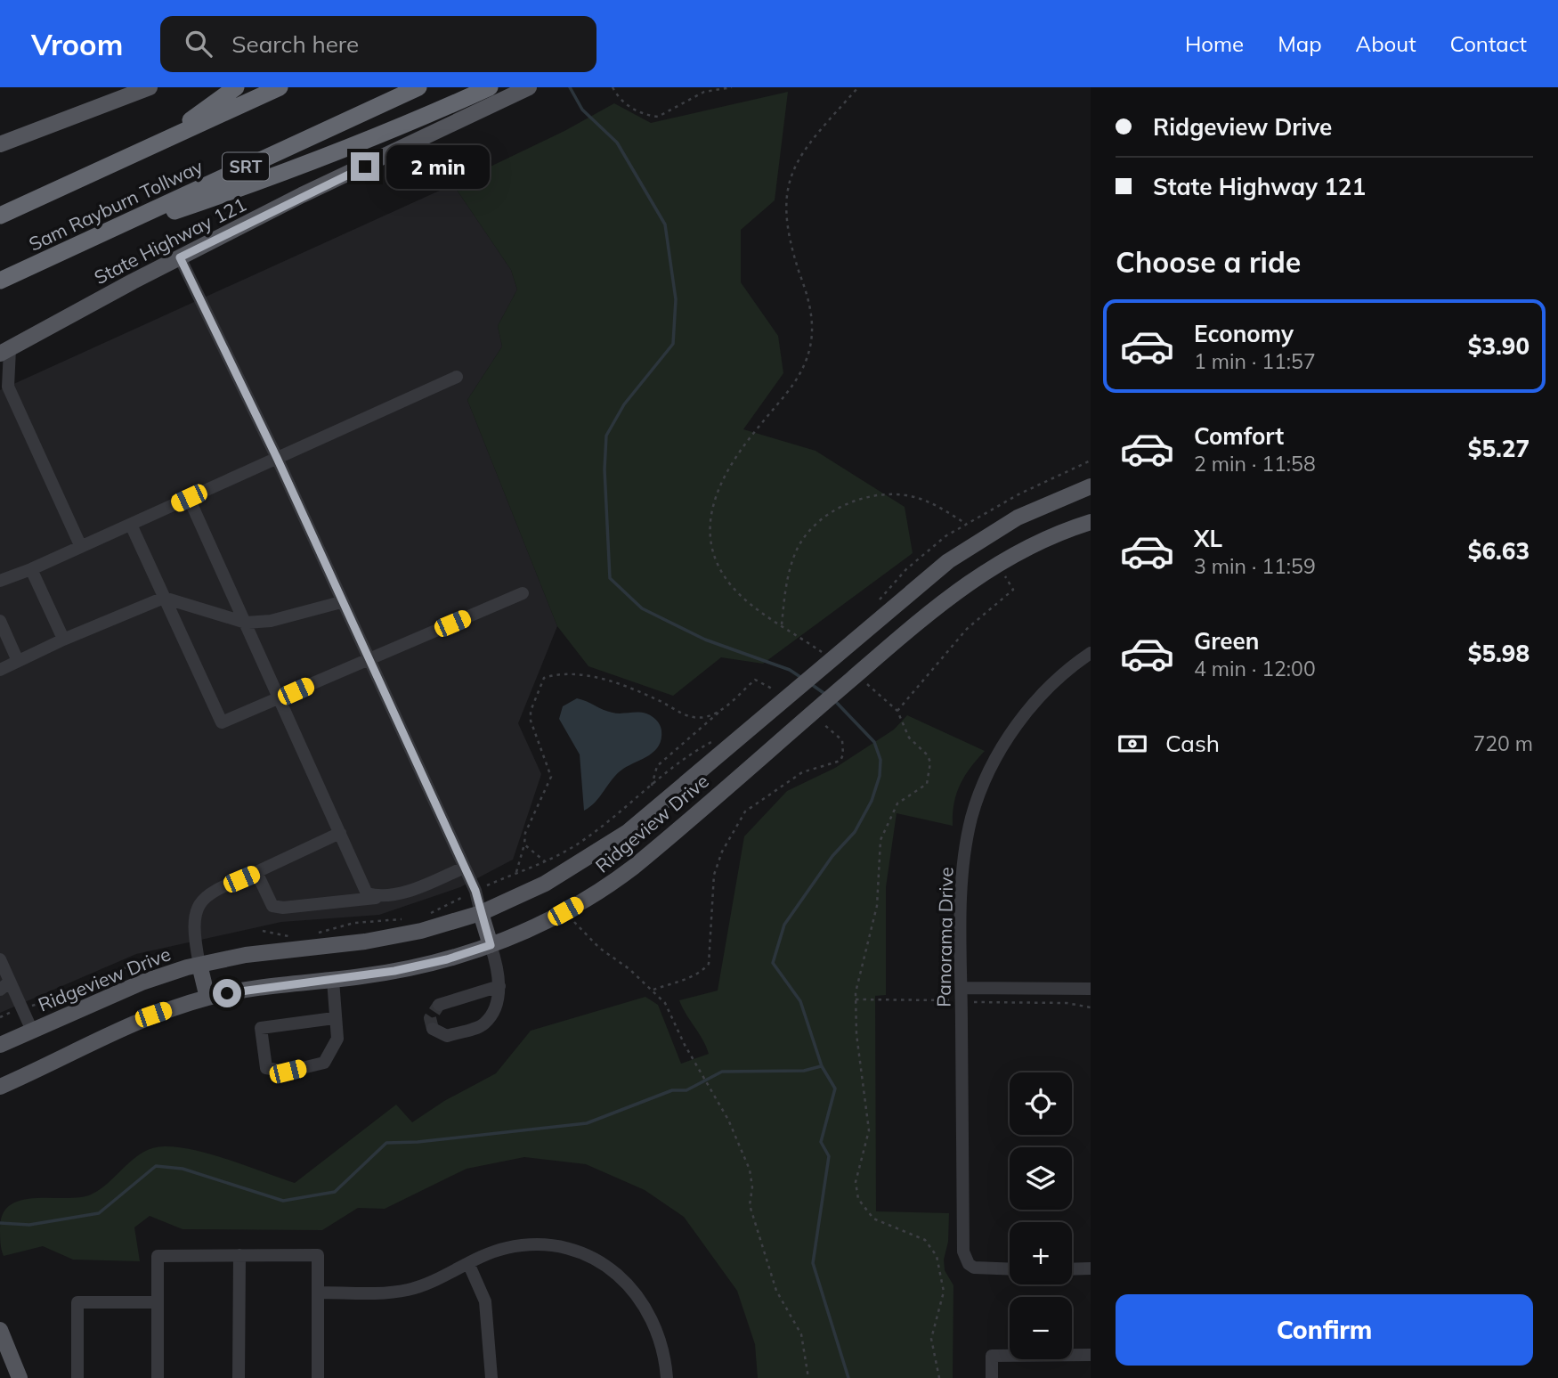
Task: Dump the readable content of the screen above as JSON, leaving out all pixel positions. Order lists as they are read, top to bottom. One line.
{"streets":{"highway":["SRT","Sam Rayburn Tollway"],"main road":["State Highway 121","Ridgeview Drive"],"street":["Panorama Drive"]},"page":{"header":"Vroom","search":"Search here","nav":["Home","Map","About","Contact"],"banner":["Ridgeview Drive","State Highway 121"],"bubble":"2 min","heading":"Choose a ride","list":[{"name":"Economy","note":"1 min · 11:57","value":"$3.90"},{"name":"Comfort","note":"2 min · 11:58","value":"$5.27"},{"name":"XL","note":"3 min · 11:59","value":"$6.63"},{"name":"Green","note":"4 min · 12:00","value":"$5.98"}],"pay":["Cash","720 m"],"map_buttons":["+","−"],"buttons":"Confirm"}}
